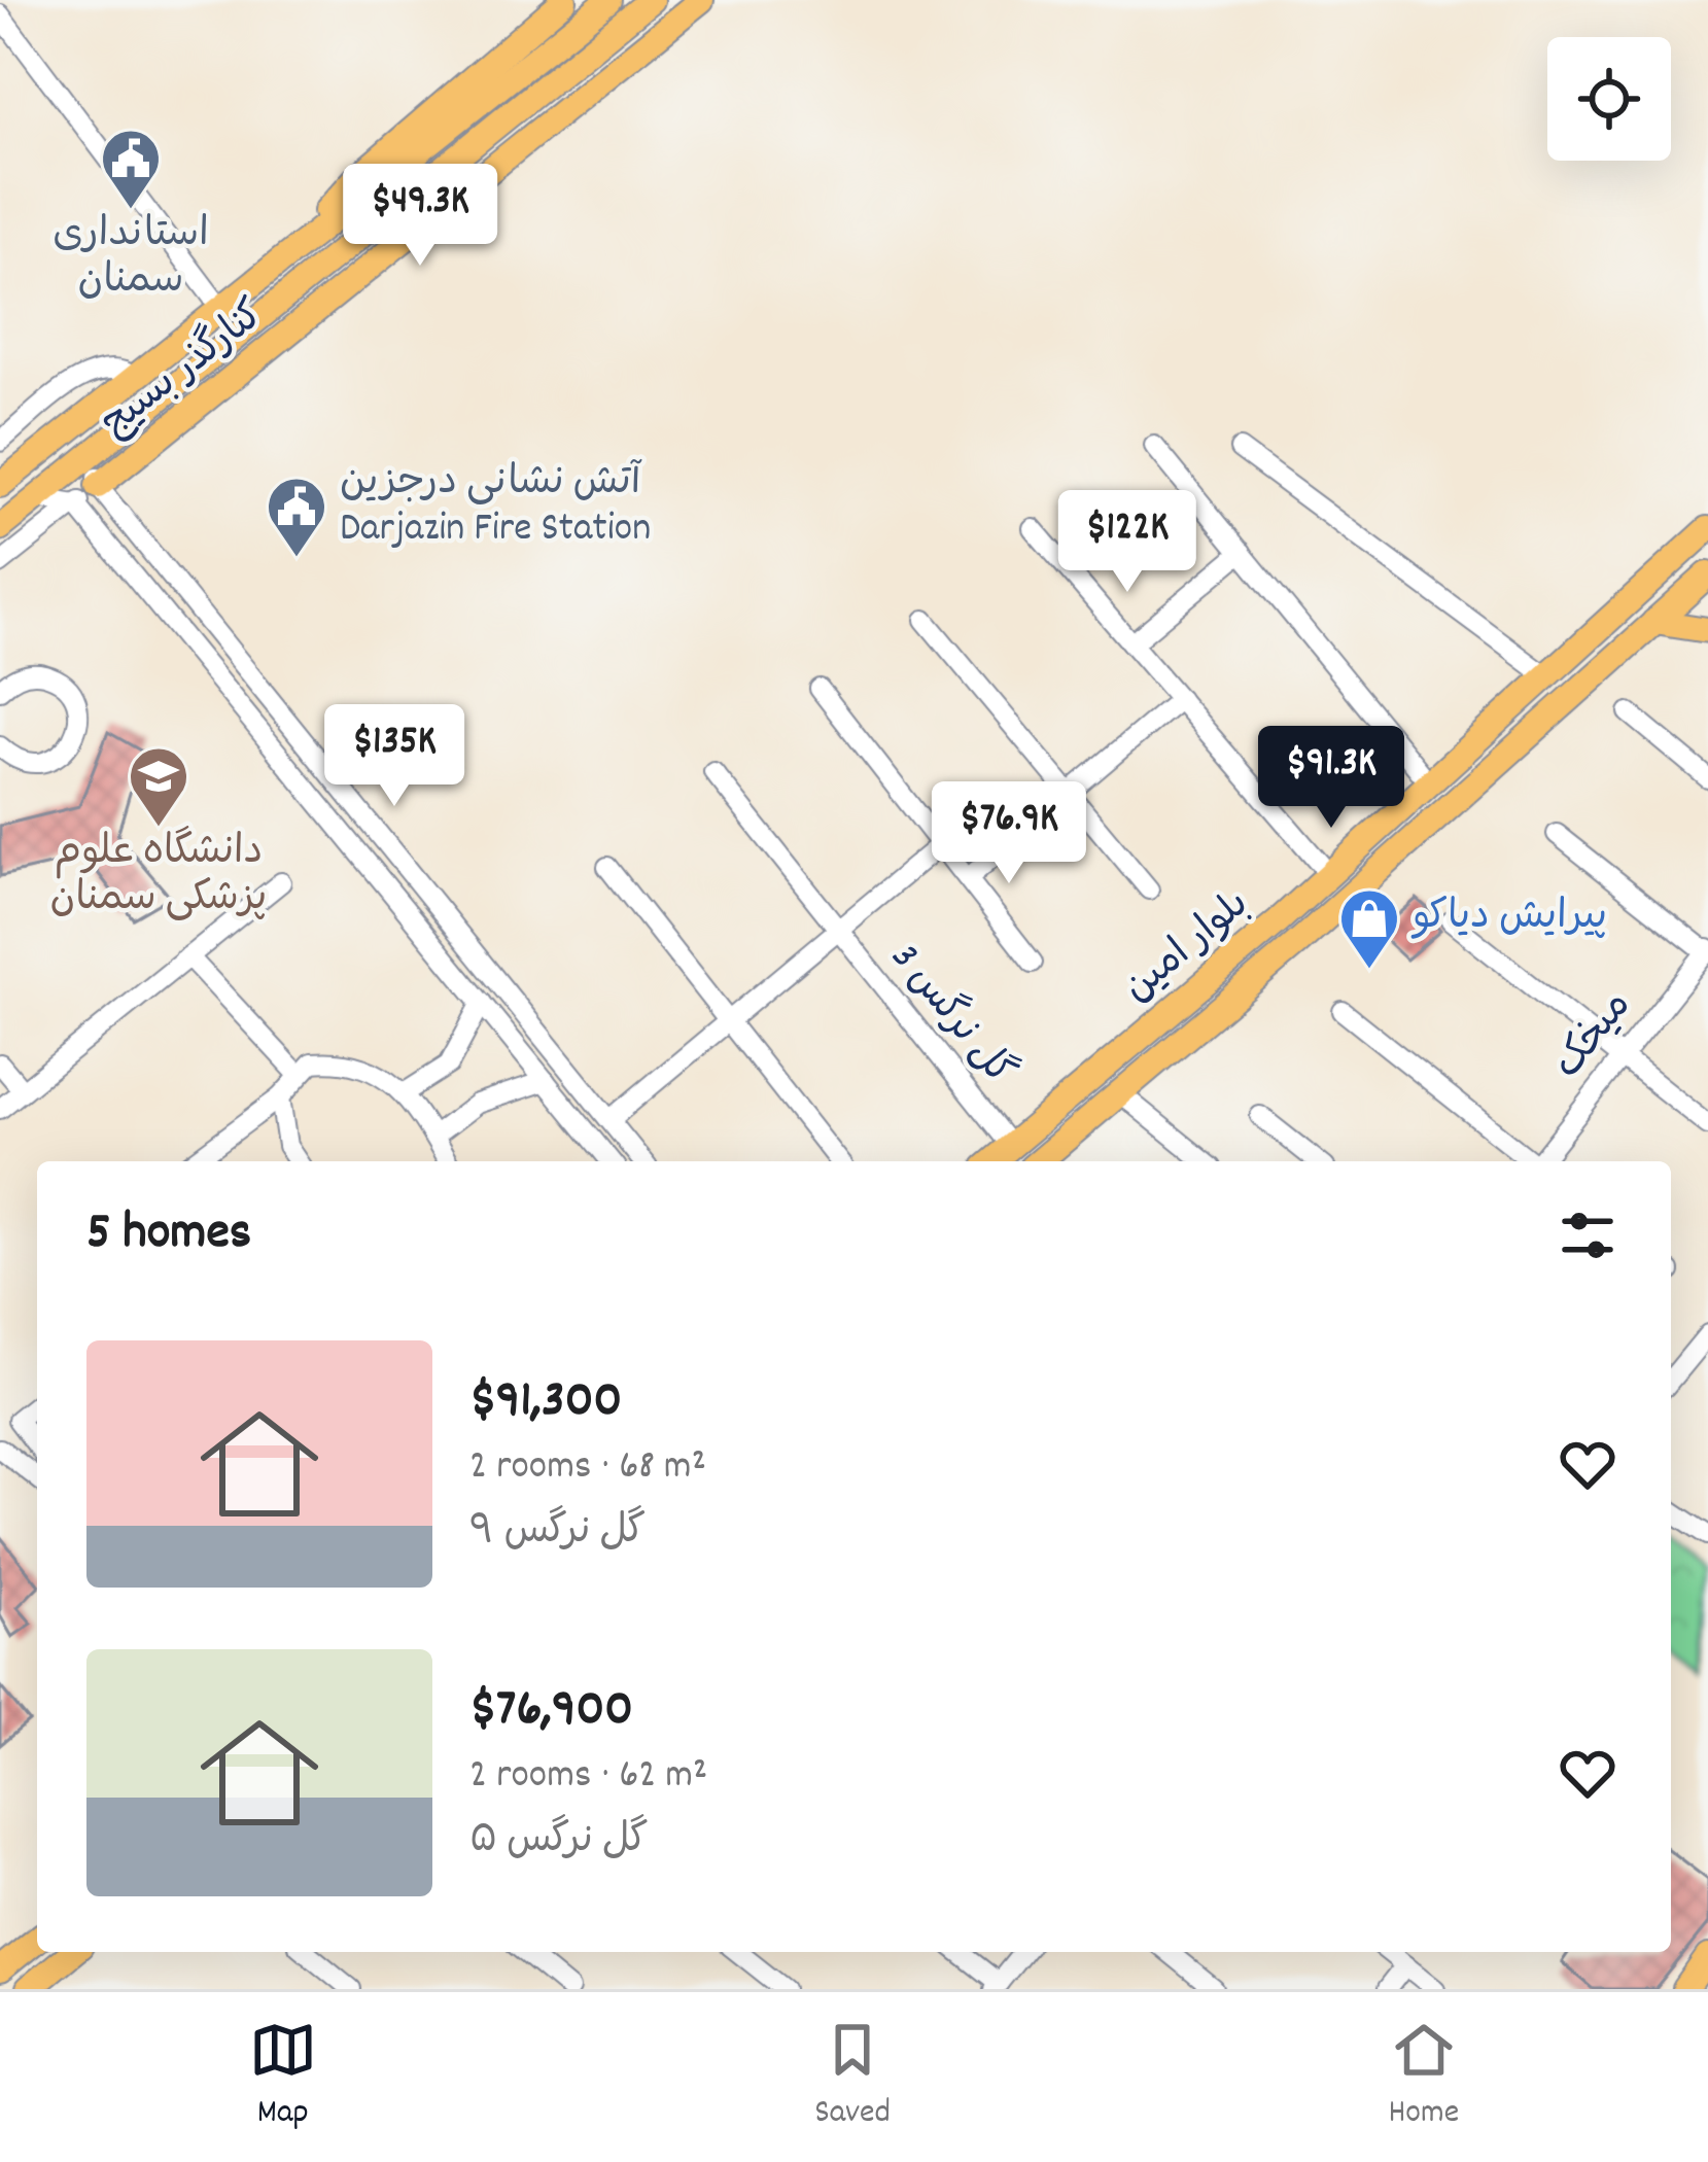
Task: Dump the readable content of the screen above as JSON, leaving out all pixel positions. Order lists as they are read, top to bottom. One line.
{"streets":{"main road":["کنارگذر بسیج","بلوار امین"],"street":["گل نرگس 3","میخک"]},"crossings":[["بلوار امین","گل نرگس 3"]],"places":{"public building":["استانداری سمنان","آتش نشانی درجزین Darjazin Fire Station"],"school or university":["دانشگاه علوم پزشکی سمنان"],"shop":["پیرایش دیاکو"]},"page":{"price":["$49.3K","$122K","$135K","$91.3K","$76.9K"],"heading":"5 homes","list":[{"name":"$91,300","note":"2 rooms · 68 m² · گل نرگس ۹"},{"name":"$76,900","note":"2 rooms · 62 m² · گل نرگس ۵"}],"tabs":["Map","Saved","Home"]}}
